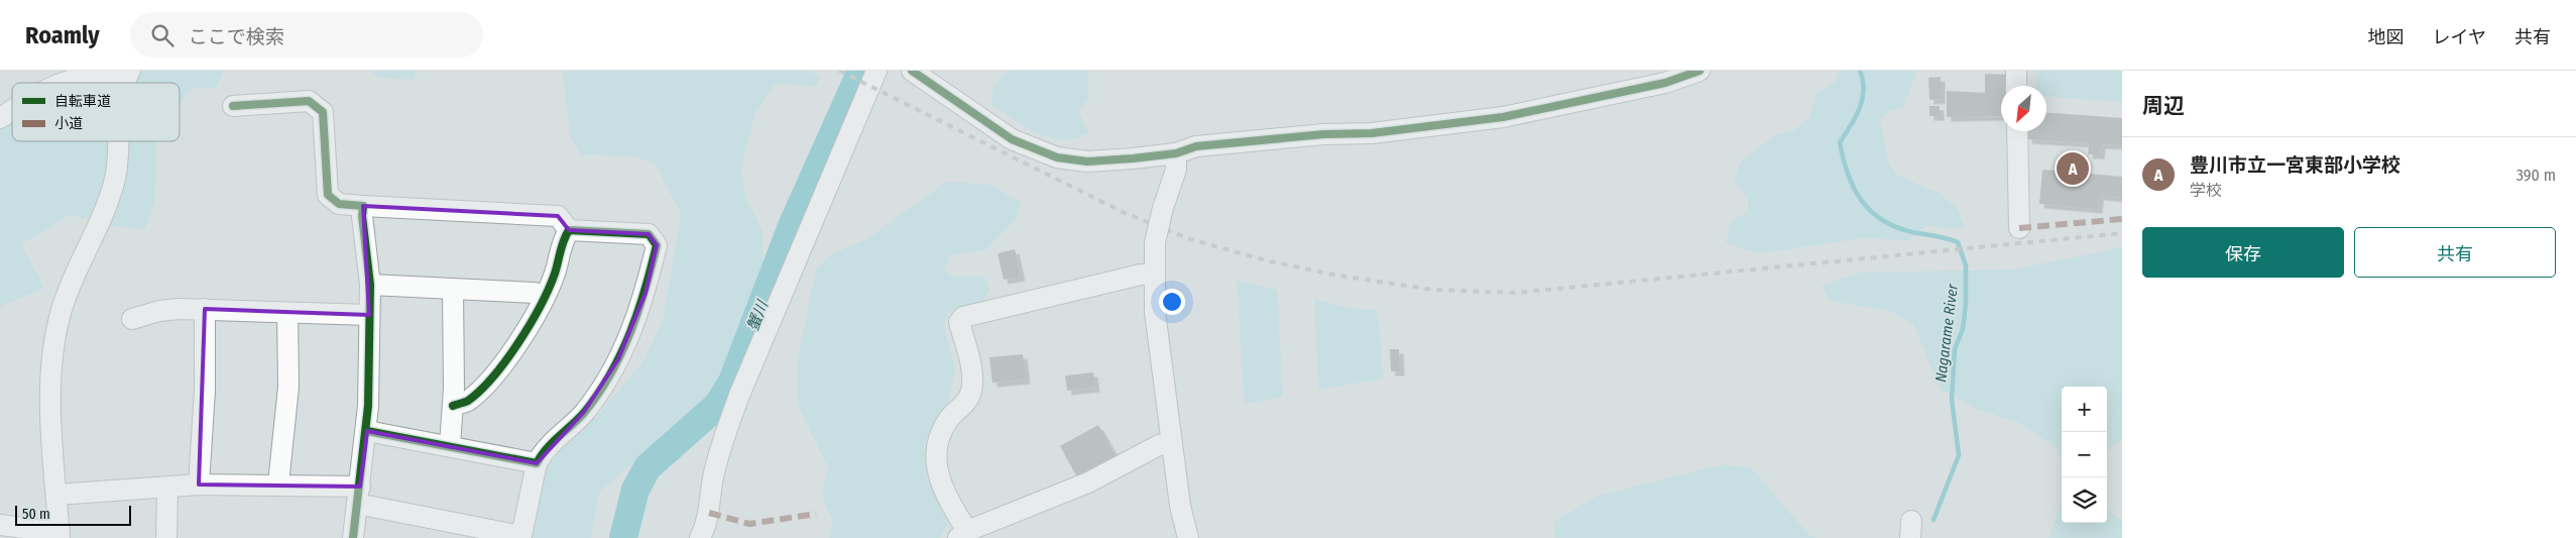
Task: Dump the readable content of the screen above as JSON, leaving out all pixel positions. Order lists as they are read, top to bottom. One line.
{"water":["蟹川","Nagarame River"],"legend":["自転車道","小道"],"scale_bar":"50 m","north":"bottom left","page":{"header":"Roamly","search":"ここで検索","nav":["地図","レイヤ","共有"],"heading":"周辺","list":[{"mark":"A","name":"豊川市立一宮東部小学校","note":"学校","value":"390 m"}],"pins":"A","buttons":["保存","共有"],"map_buttons":["+","−"],"scale":"50 m"}}
